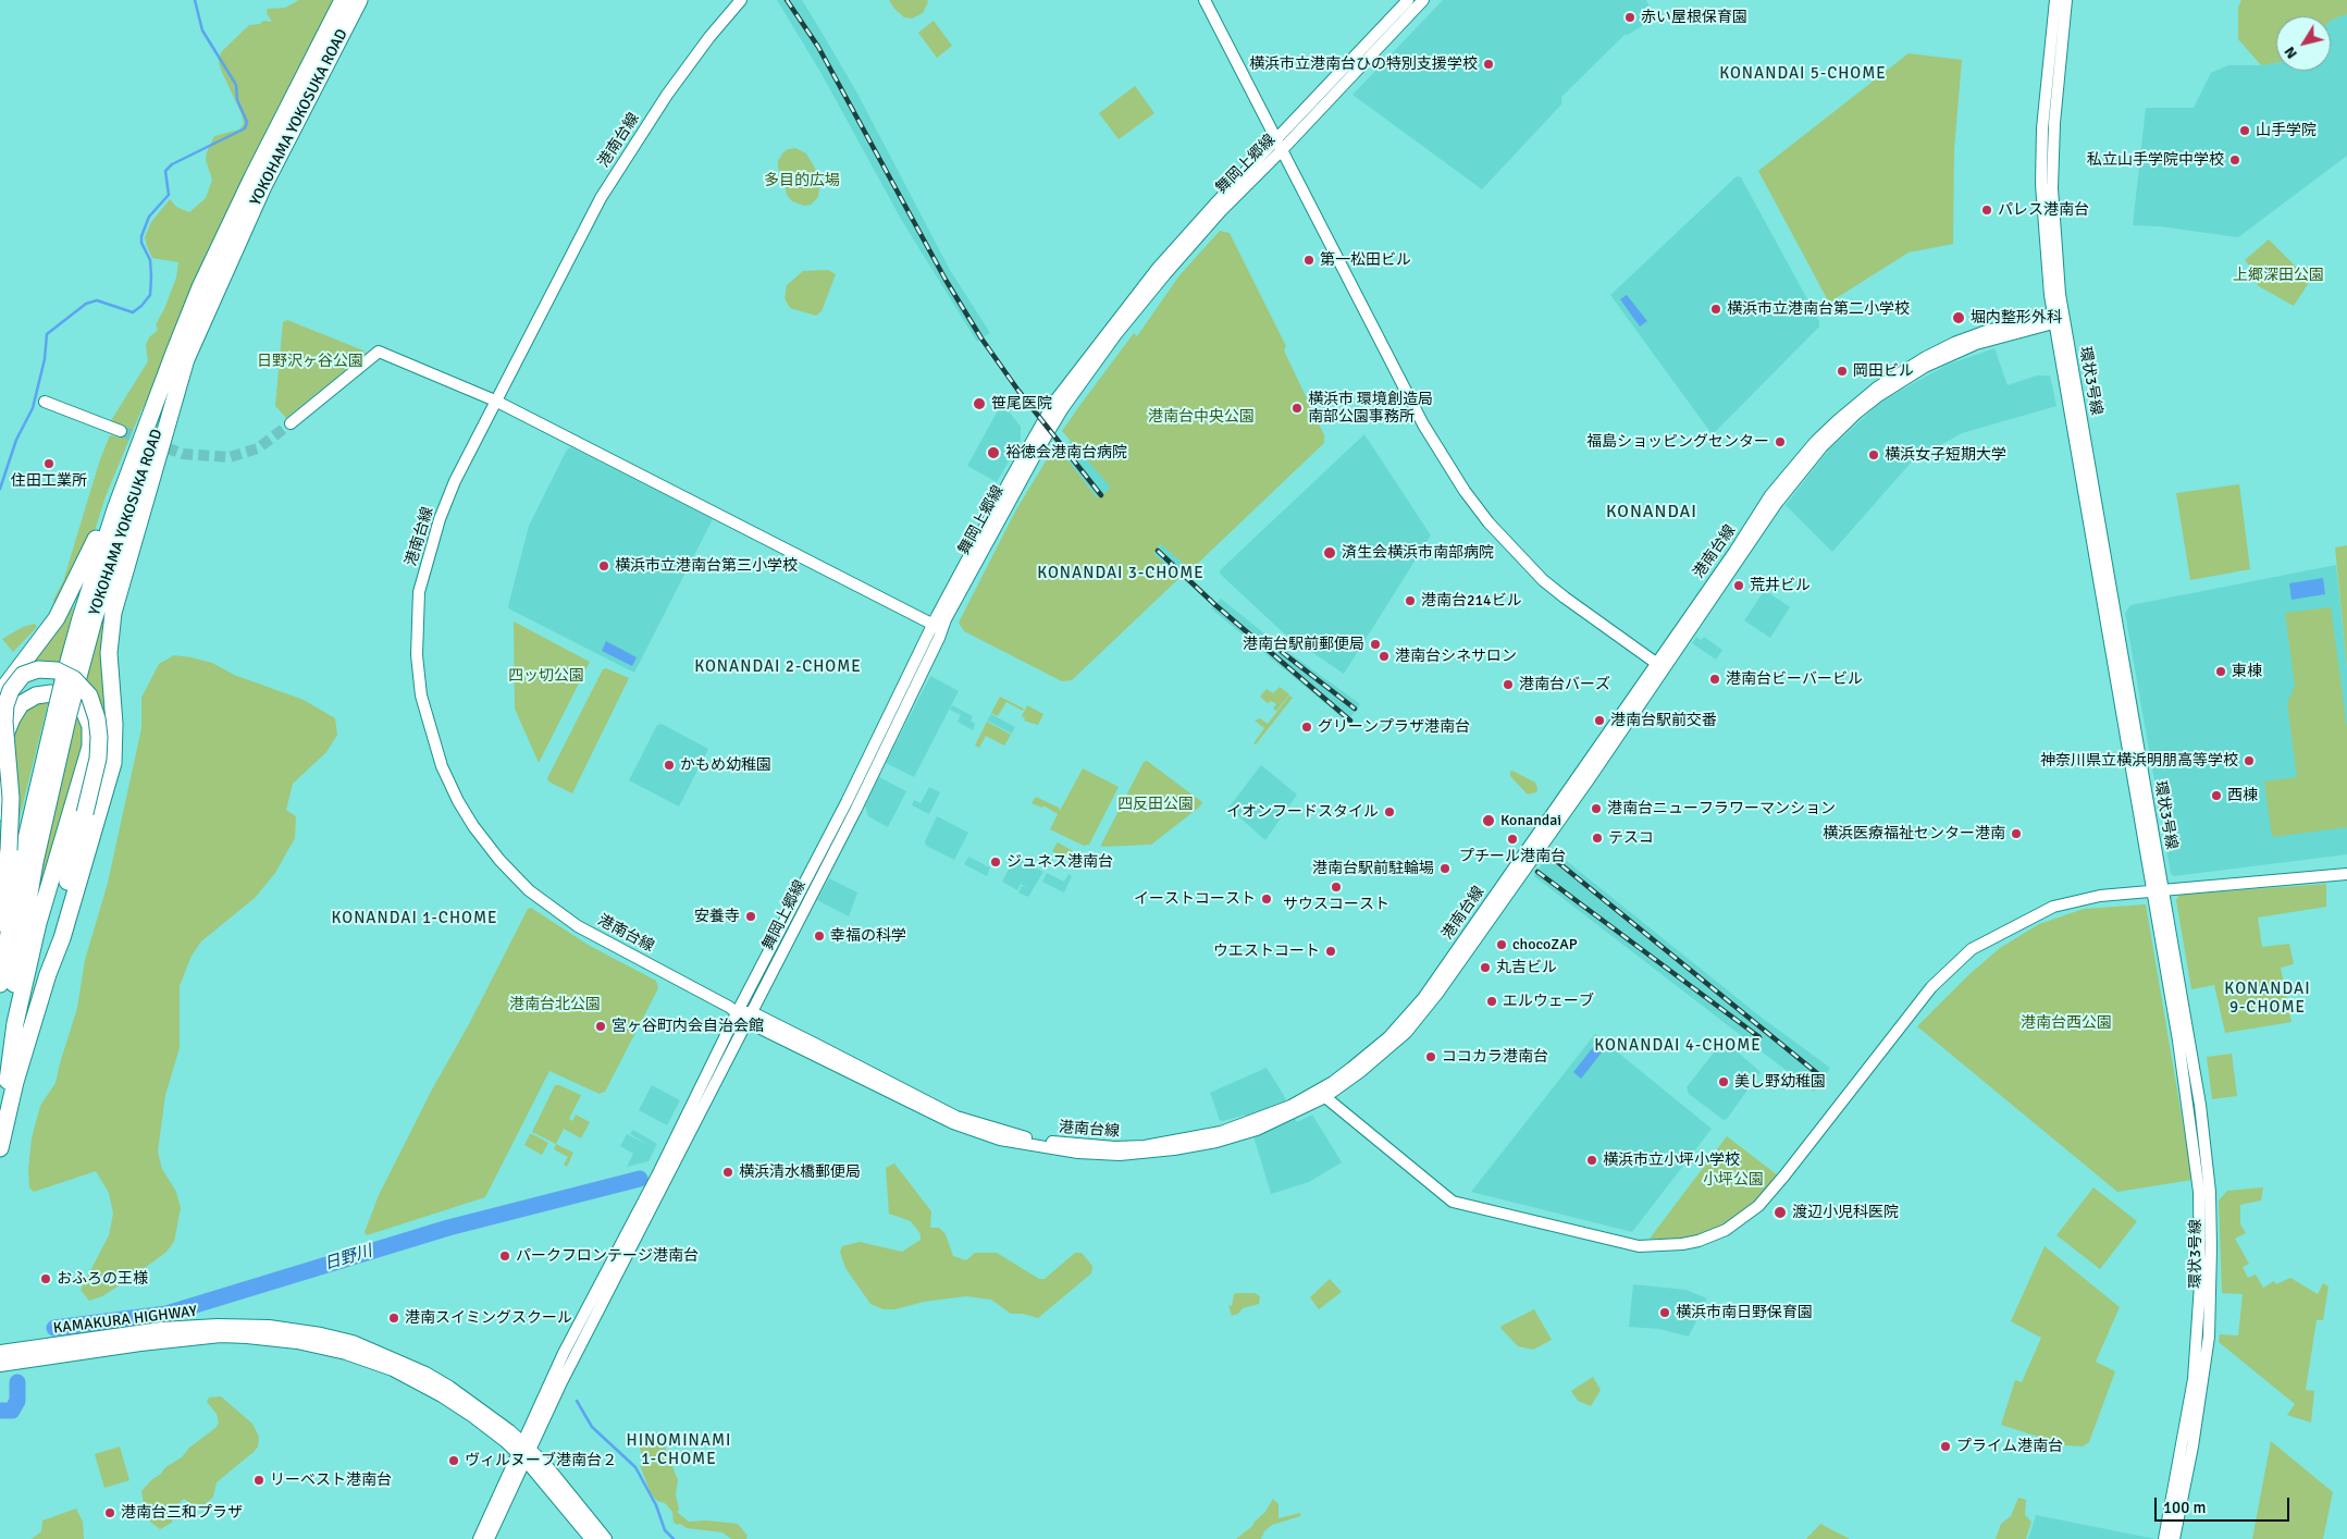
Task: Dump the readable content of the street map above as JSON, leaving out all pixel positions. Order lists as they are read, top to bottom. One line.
{"streets":{"highway":["YOKOHAMA YOKOSUKA ROAD"],"main road":["KAMAKURA HIGHWAY"],"street":["港南台線","舞岡上郷線","環状3号線"]},"crossings":[["港南台線","舞岡上郷線"],["港南台線","環状3号線"],["舞岡上郷線","KAMAKURA HIGHWAY"]],"districts":["KONANDAI 5-CHOME","KONANDAI","KONANDAI 3-CHOME","KONANDAI 2-CHOME","KONANDAI 1-CHOME","KONANDAI 9-CHOME","KONANDAI 4-CHOME","HINOMINAMI 1-CHOME"],"water":["日野川"],"parks":["多目的広場","上郷深田公園","日野沢ヶ谷公園","港南台中央公園","四ッ切公園","四反田公園","港南台北公園","港南台西公園","小坪公園"],"places":["赤い屋根保育園","横浜市立港南台ひの特別支援学校","山手学院","私立山手学院中学校","パレス港南台","第一松田ビル","横浜市立港南台第二小学校","堀内整形外科","岡田ビル","笹尾医院","横浜市 環境創造局 南部公園事務所","福島ショッピングセンター","裕徳会港南台病院","横浜女子短期大学","住田工業所","済生会横浜市南部病院","横浜市立港南台第三小学校","荒井ビル","港南台214ビル","港南台駅前郵便局","港南台シネサロン","東棟","港南台ビーバービル","港南台バーズ","港南台駅前交番","グリーンプラザ港南台","神奈川県立横浜明朋高等学校","かもめ幼稚園","西棟","港南台ニューフラワーマンション","イオンフードスタイル","Konandai","横浜医療福祉センター港南","テスコ","プチール港南台","ジュネス港南台","港南台駅前駐輪場","サウスコースト","イーストコースト","安養寺","幸福の科学","chocoZAP","ウエストコート","丸吉ビル","エルウェーブ","宮ヶ谷町内会自治会館","ココカラ港南台","美し野幼稚園","横浜市立小坪小学校","横浜清水橋郵便局","渡辺小児科医院","パークフロンテージ港南台","おふろの王様","横浜市南日野保育園","港南スイミングスクール","プライム港南台","ヴィルヌーブ港南台２","リーベスト港南台","港南台三和プラザ"],"scale_bar":"100 m","north":"bottom left"}
